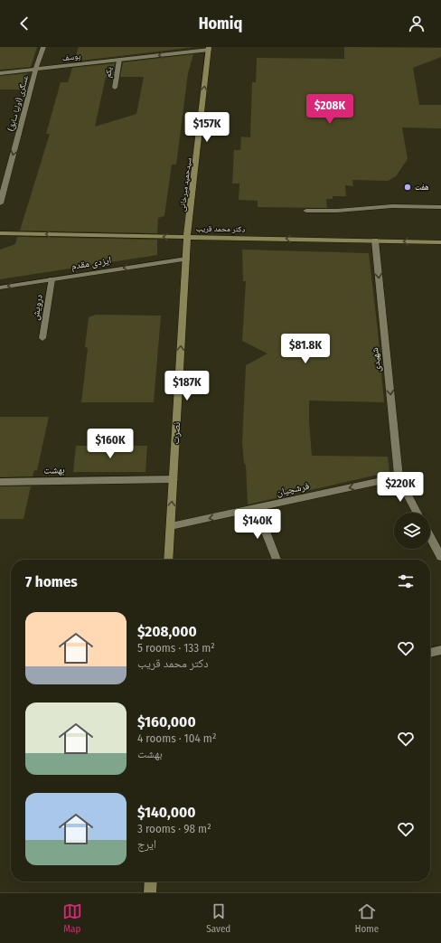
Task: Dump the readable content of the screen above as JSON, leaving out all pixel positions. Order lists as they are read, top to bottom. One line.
{"streets":{"main road":["سیدحمید میرخانی","دکتر محمد قریب","نصرت"],"street":["یوسف","یکم","عسگری (اولیا سابق)","ایزدی مقدم","درویش","شهیدی","بهشت","فرشچیان"]},"crossings":[["یوسف","یکم"],["یوسف","عسگری (اولیا سابق)"],["یوسف","سیدحمید میرخانی"],["سیدحمید میرخانی","دکتر محمد قریب"],["سیدحمید میرخانی","نصرت"],["دکتر محمد قریب","شهیدی"],["دکتر محمد قریب","نصرت"],["ایزدی مقدم","درویش"],["ایزدی مقدم","نصرت"],["شهیدی","فرشچیان"],["نصرت","بهشت"],["نصرت","فرشچیان"]],"one_way":["یوسف","عسگری (اولیا سابق)","سیدحمید میرخانی","دکتر محمد قریب","ایزدی مقدم","شهیدی","نصرت","فرشچیان"],"places":["هفت"],"page":{"header":"Homiq","price":["$208K","$157K","$81.8K","$187K","$160K","$220K","$140K"],"heading":"7 homes","list":[{"name":"$208,000","note":"5 rooms · 133 m² · دکتر محمد قریب"},{"name":"$160,000","note":"4 rooms · 104 m² · بهشت"},{"name":"$140,000","note":"3 rooms · 98 m² · ایرج"}],"tabs":["Map","Saved","Home"]}}
